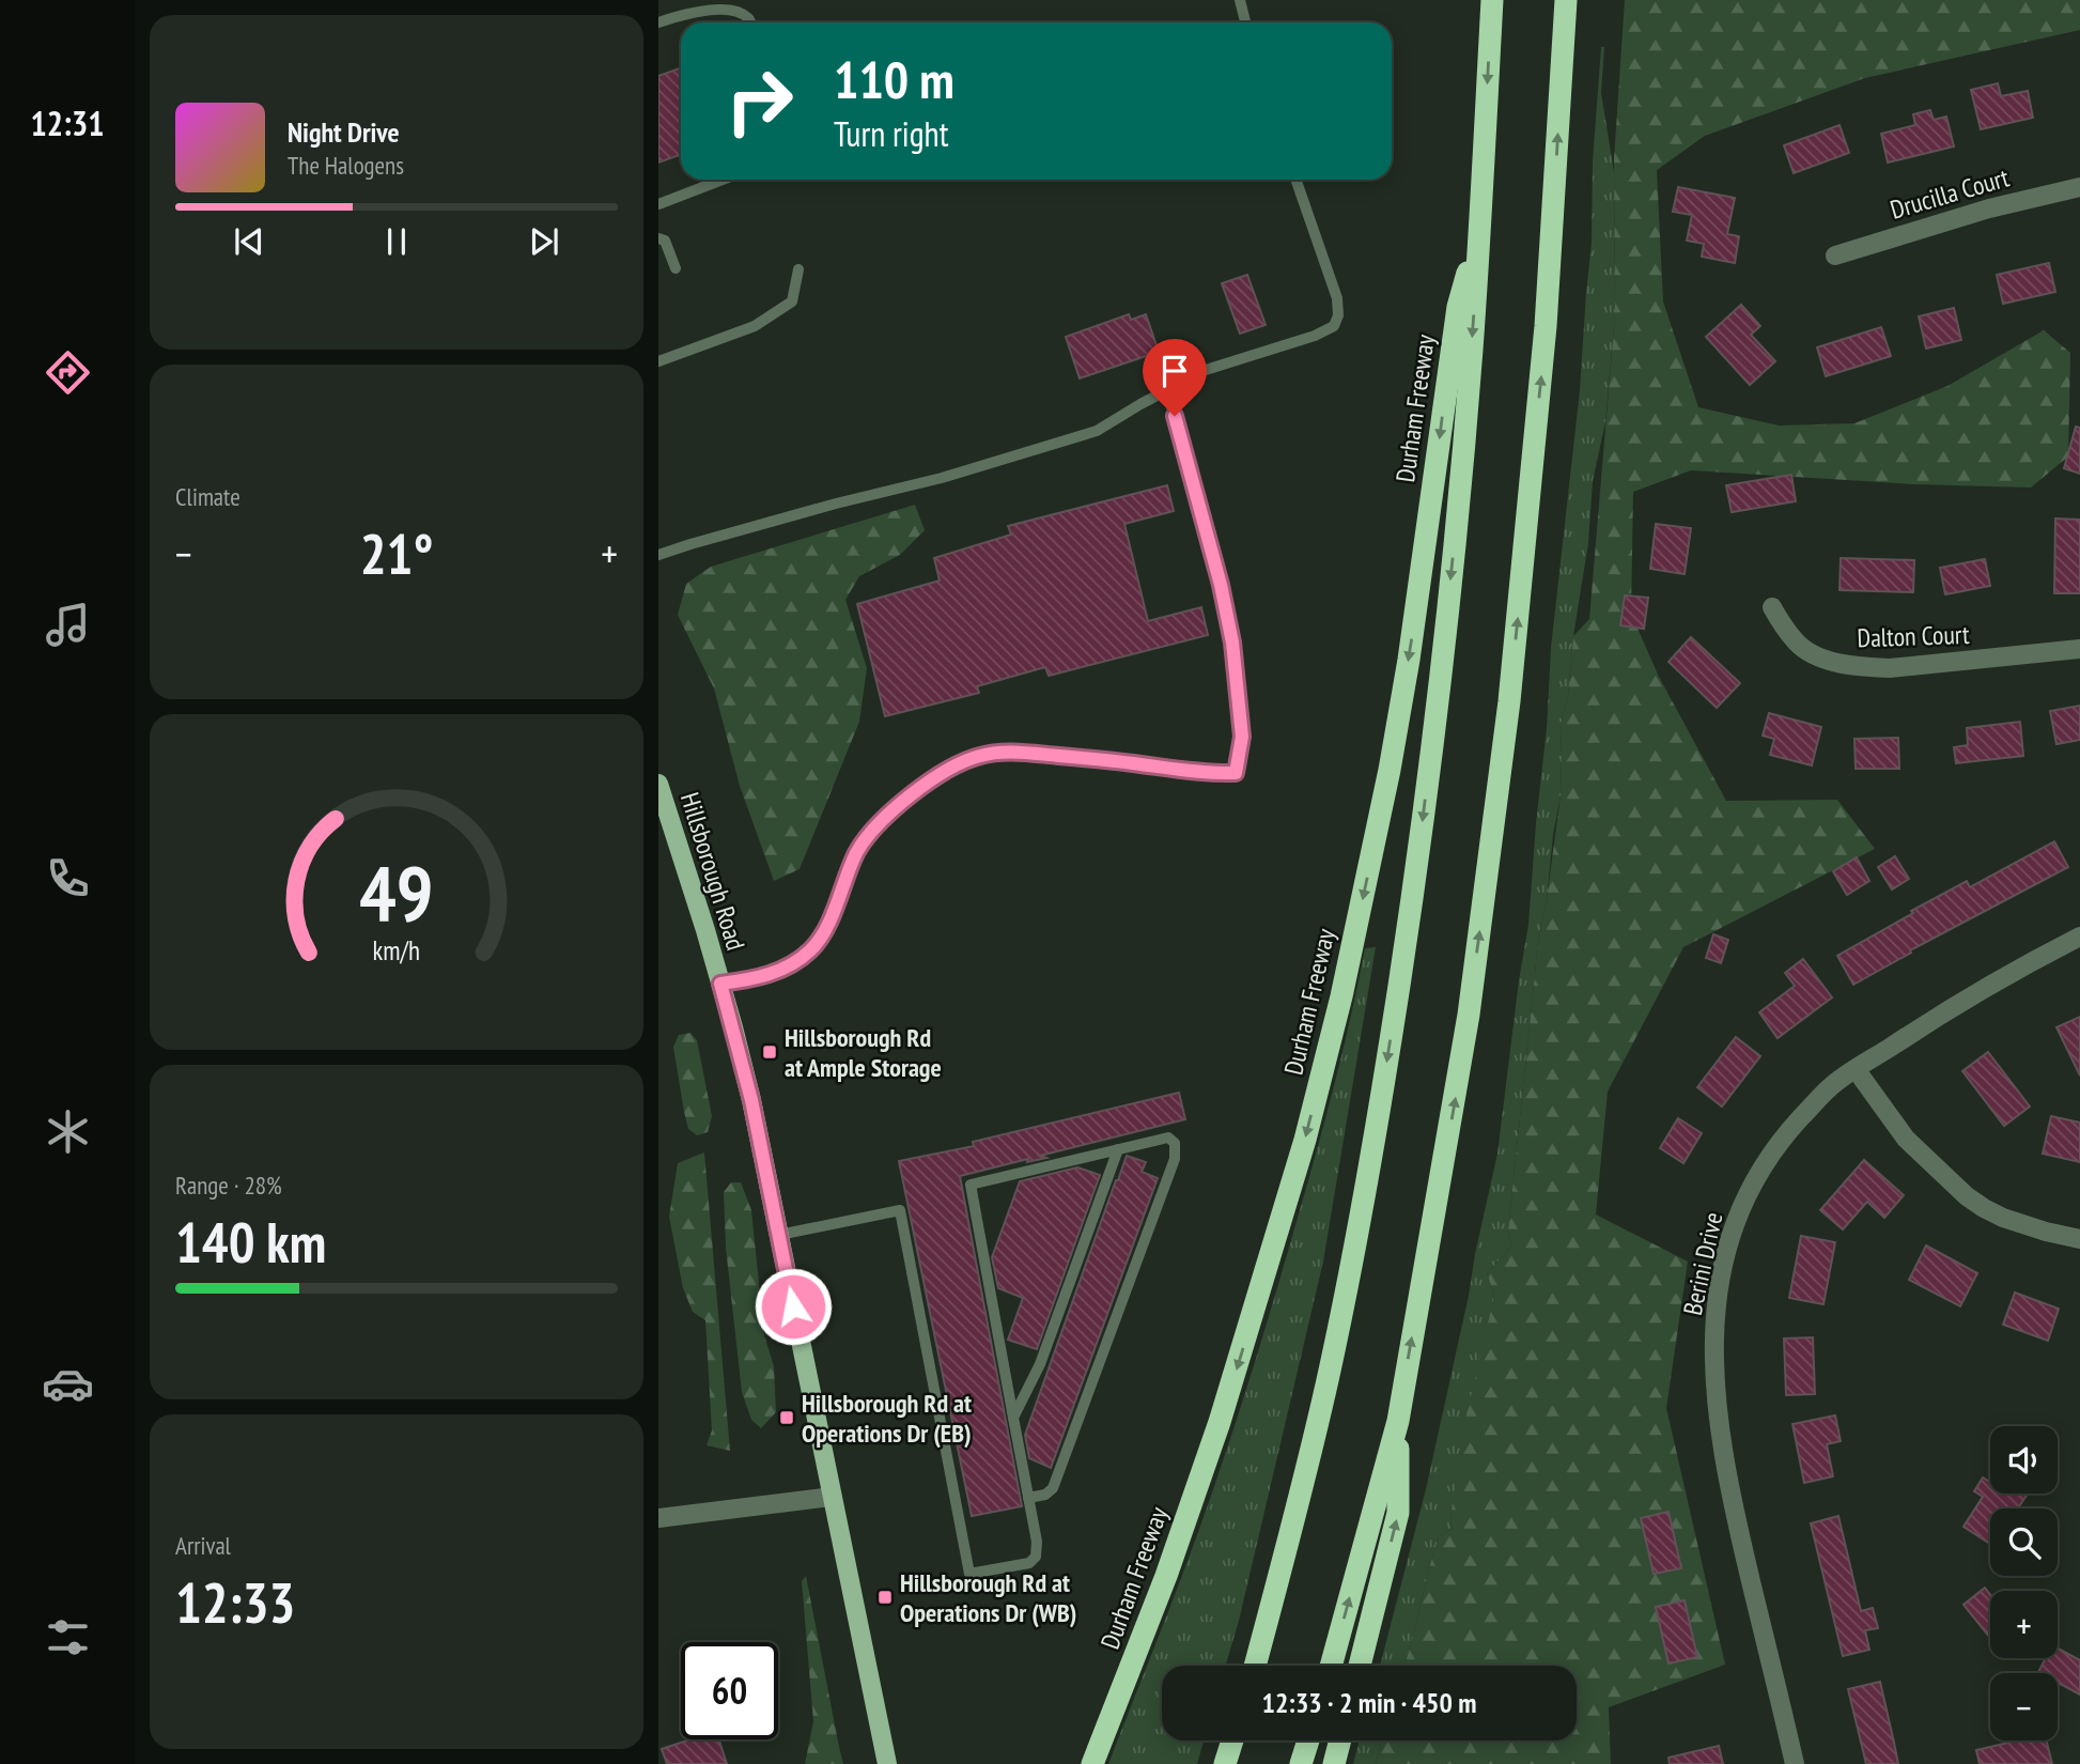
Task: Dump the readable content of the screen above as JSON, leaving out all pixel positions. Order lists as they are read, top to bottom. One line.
{"streets":{"highway":["Durham Freeway"],"main road":["Hillsborough Road"],"street":["Drucilla Court","Dalton Court","Berini Drive"]},"places":{"transit":["Hillsborough Rd at Ample Storage","Hillsborough Rd at Operations Dr (EB)","Hillsborough Rd at Operations Dr (WB)"]},"page":{"tabs":"12:31","turn":["110 m","Turn right"],"song":["Night Drive","The Halogens"],"tile":["Climate",["Range · 28%","140 km"],["Arrival","12:33"]],"heat":["−","21°","+"],"map_buttons":["+","−"],"limit":"60","trip":"12:33 · 2 min · 450 m","gauge":["49","km/h"]}}
